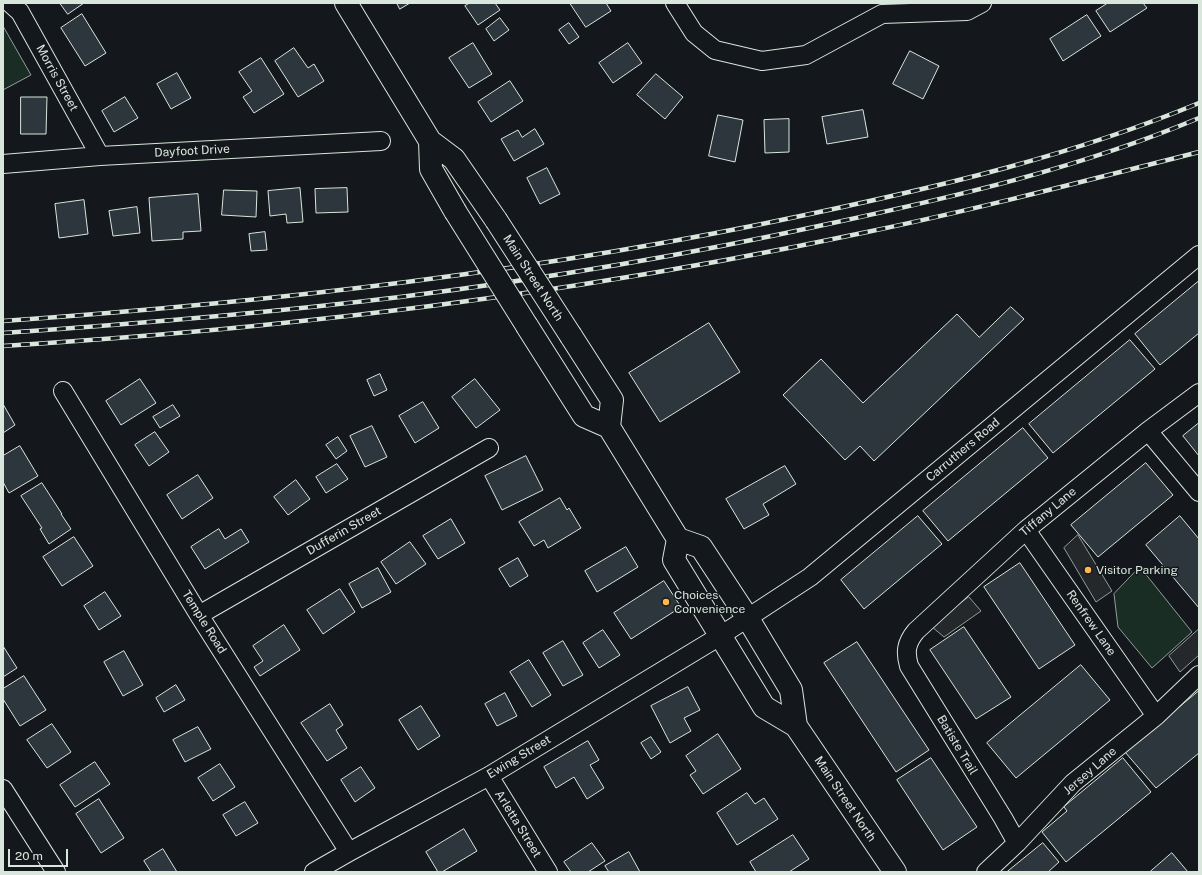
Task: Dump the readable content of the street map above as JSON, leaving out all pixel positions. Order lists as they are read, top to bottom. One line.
{"streets":{"main road":["Main Street North"],"street":["Morris Street","Dayfoot Drive","Carruthers Road","Tiffany Lane","Dufferin Street","Temple Road","Renfrew Lane","Batiste Trail","Ewing Street","Jersey Lane","Arletta Street"]},"crossings":[["Morris Street","Dayfoot Drive"],["Main Street North","Carruthers Road"],["Main Street North","Ewing Street"],["Carruthers Road","Ewing Street"],["Tiffany Lane","Renfrew Lane"],["Tiffany Lane","Batiste Trail"],["Dufferin Street","Temple Road"],["Temple Road","Ewing Street"],["Renfrew Lane","Jersey Lane"],["Batiste Trail","Jersey Lane"],["Ewing Street","Arletta Street"]],"places":["Visitor Parking","Choices Convenience"],"scale_bar":"20 m"}
